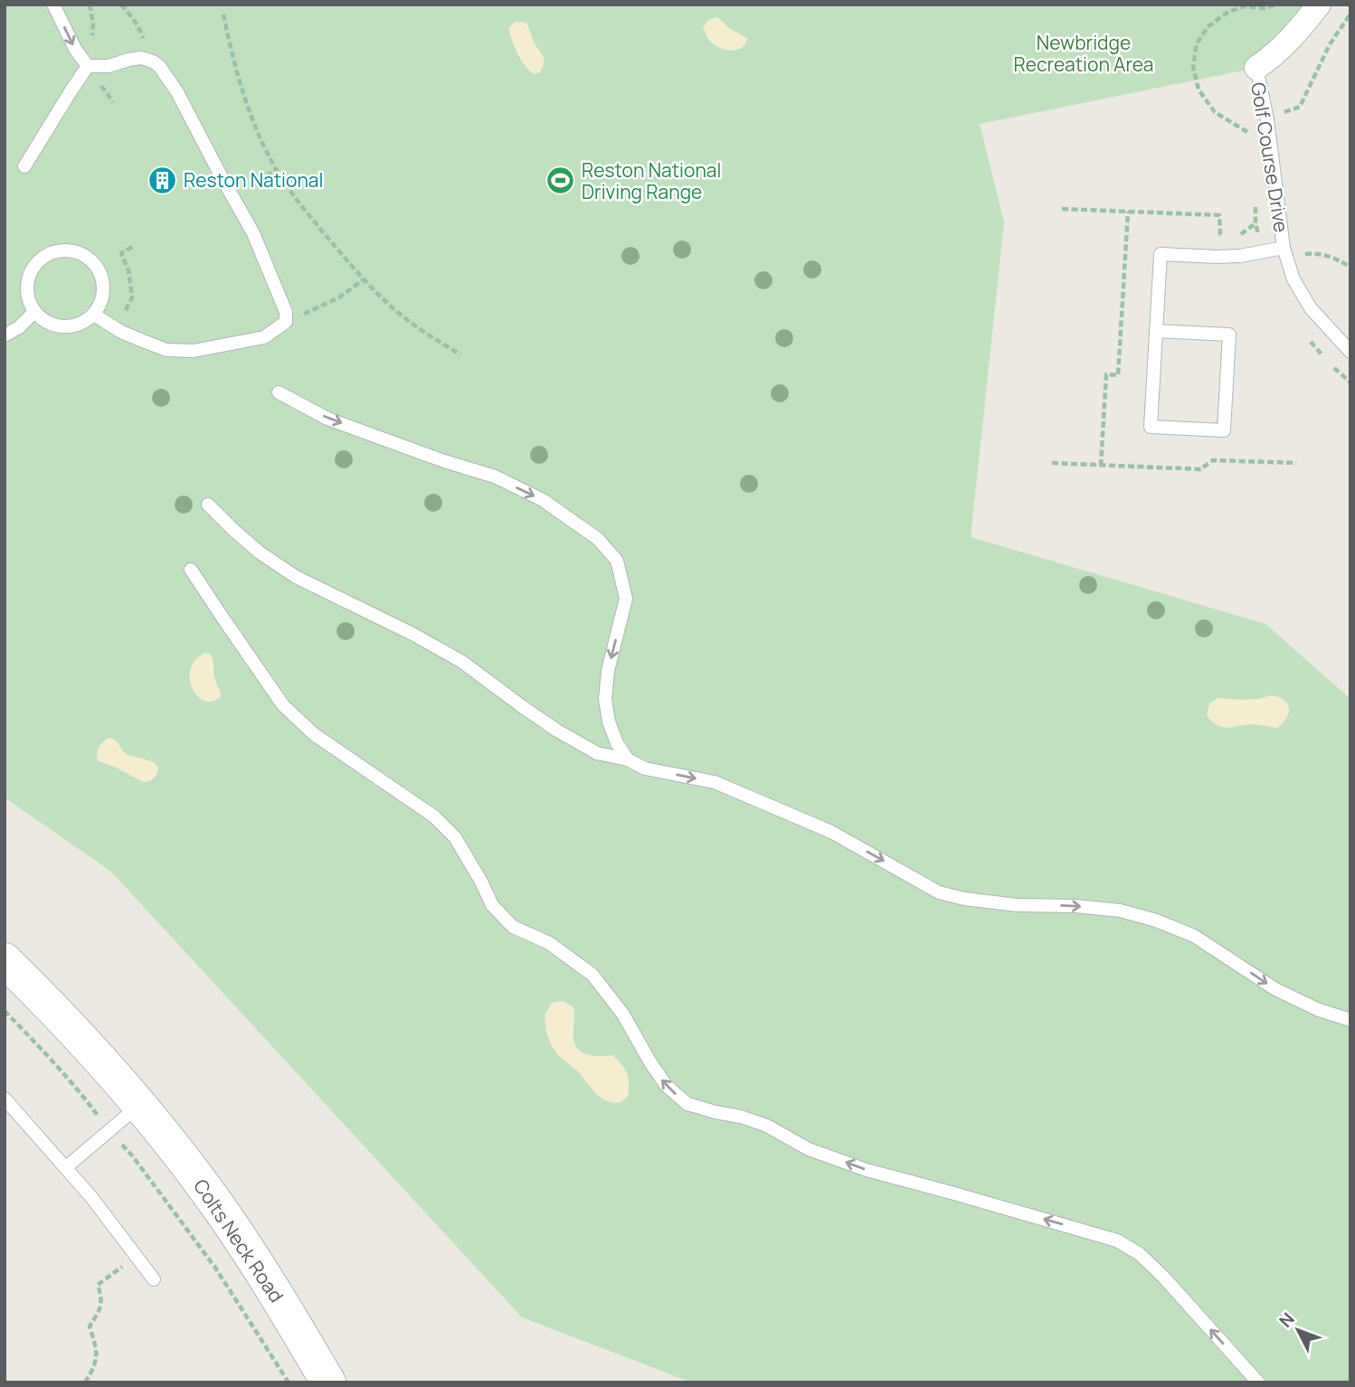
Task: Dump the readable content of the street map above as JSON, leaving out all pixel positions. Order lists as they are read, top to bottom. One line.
{"streets":{"street":["Colts Neck Road"],"lane":["Golf Course Drive"]},"parks":["Newbridge Recreation Area"],"places":{"building":["Reston National"],"sports":["Reston National Driving Range"]},"north":"top left"}
